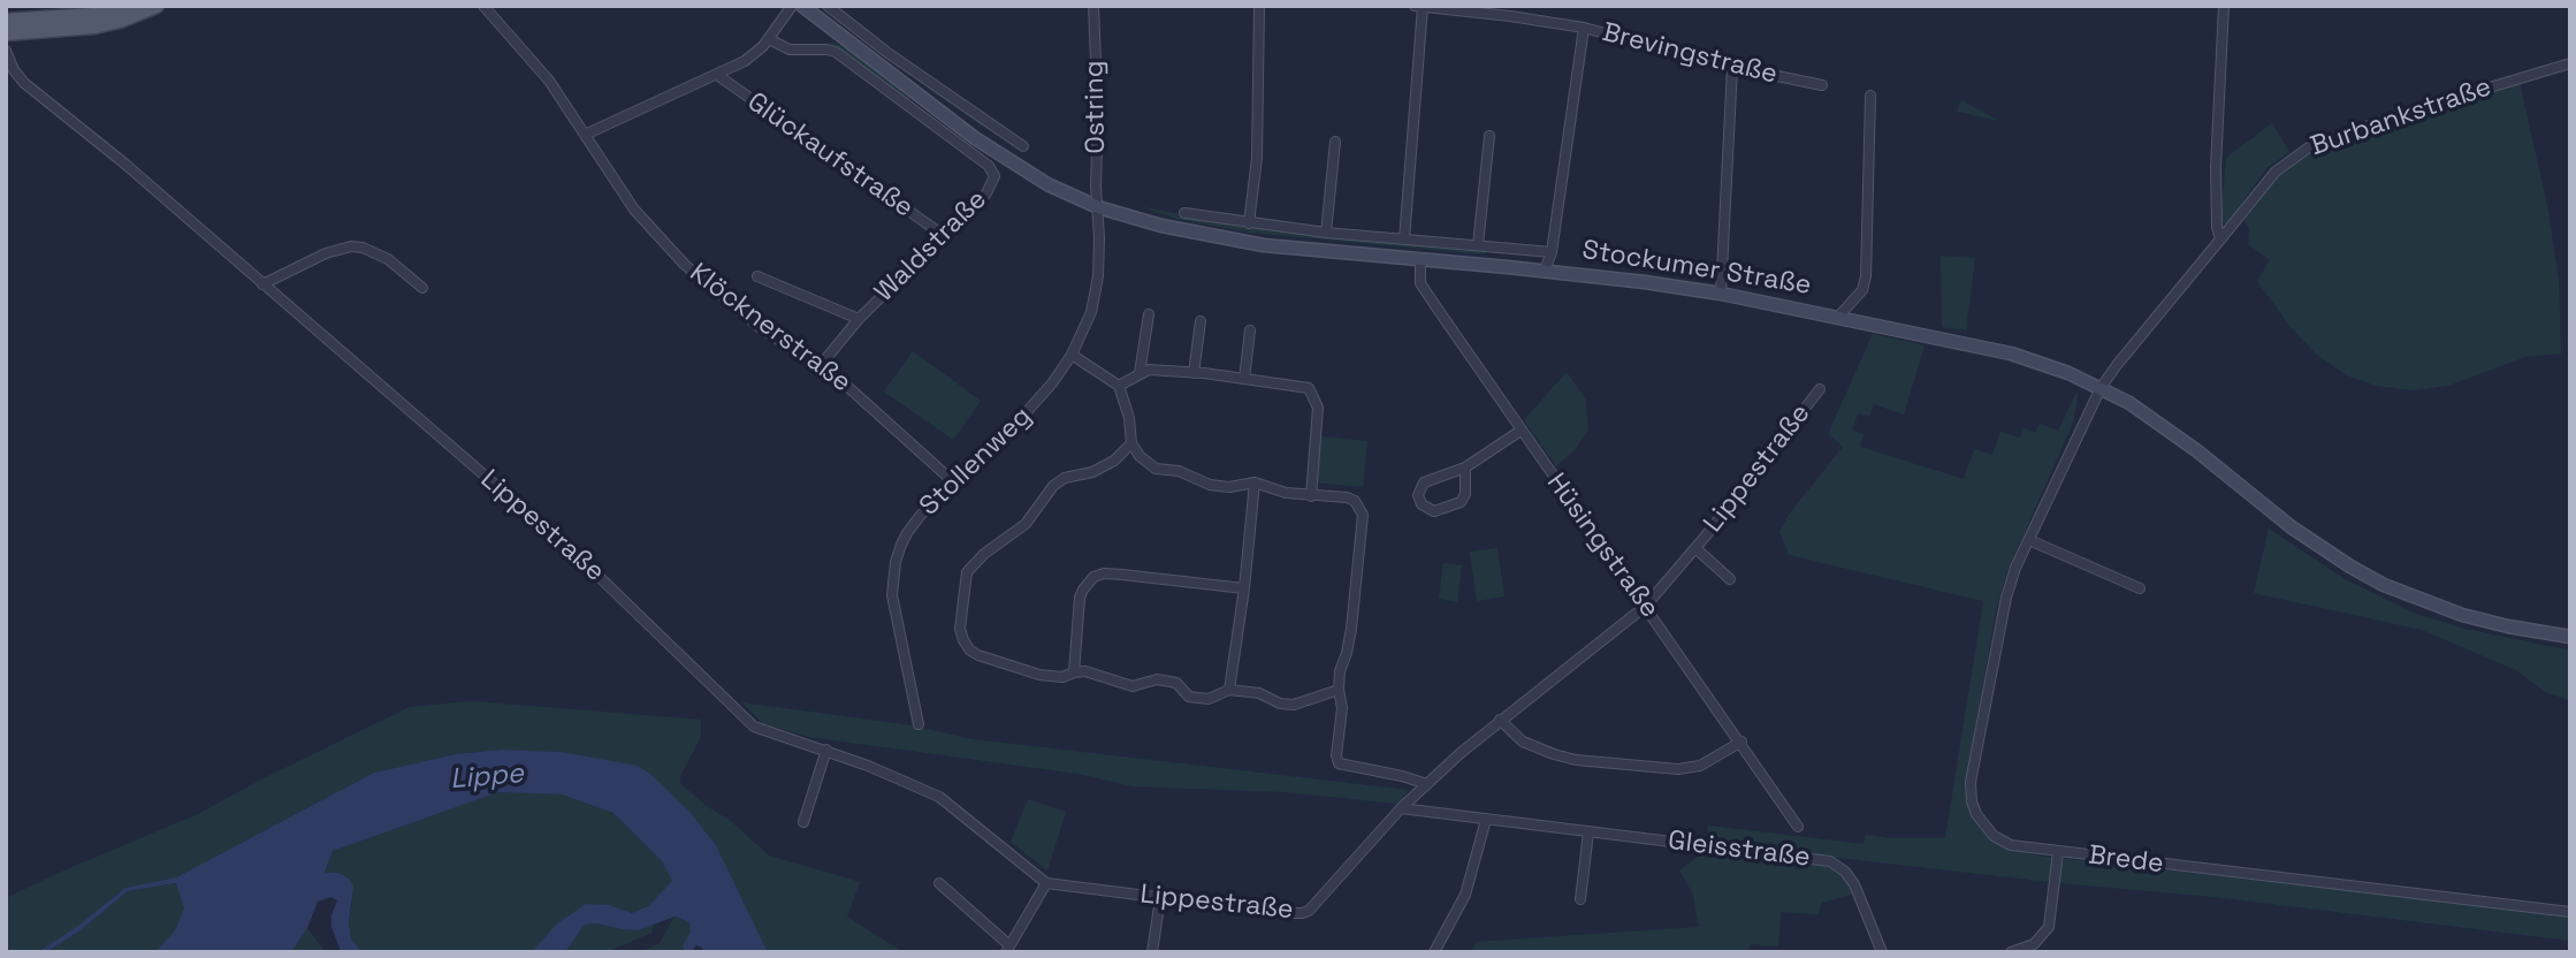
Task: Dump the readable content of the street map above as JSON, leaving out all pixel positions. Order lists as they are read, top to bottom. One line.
{"streets":{"main road":["Stockumer Straße"],"street":["Brevingstraße","Ostring","Burbankstraße","Glückaufstraße","Waldstraße","Klöcknerstraße","Stollenweg","Lippestraße","Hüsingstraße","Gleisstraße","Brede"]},"crossings":[["Ostring","Stockumer Straße"],["Ostring","Stollenweg"],["Burbankstraße","Stockumer Straße"],["Burbankstraße","Brede"],["Glückaufstraße","Waldstraße"],["Waldstraße","Klöcknerstraße"],["Stockumer Straße","Stollenweg"],["Stockumer Straße","Hüsingstraße"],["Stockumer Straße","Brede"],["Klöcknerstraße","Stollenweg"],["Lippestraße","Hüsingstraße"],["Lippestraße","Gleisstraße"]],"water":["Lippe"]}
